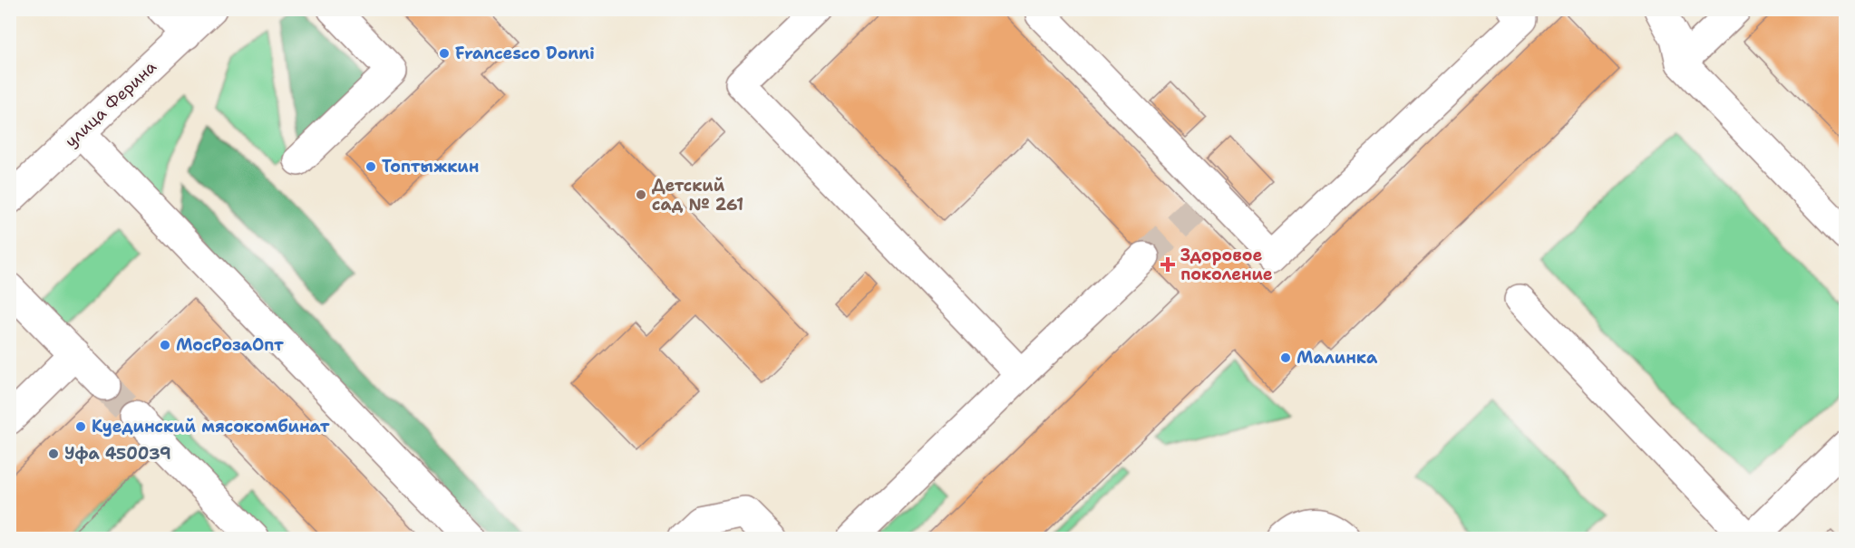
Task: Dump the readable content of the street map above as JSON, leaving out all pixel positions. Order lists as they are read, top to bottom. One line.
{"streets":{"main road":["улица Ферина"]},"places":{"other":["Francesco Donni","Топтыжкин","Детский сад № 261","МосРозаОпт","Малинка","Куединский мясокомбинат","Уфа 450039"],"health":["Здоровое поколение"]}}
